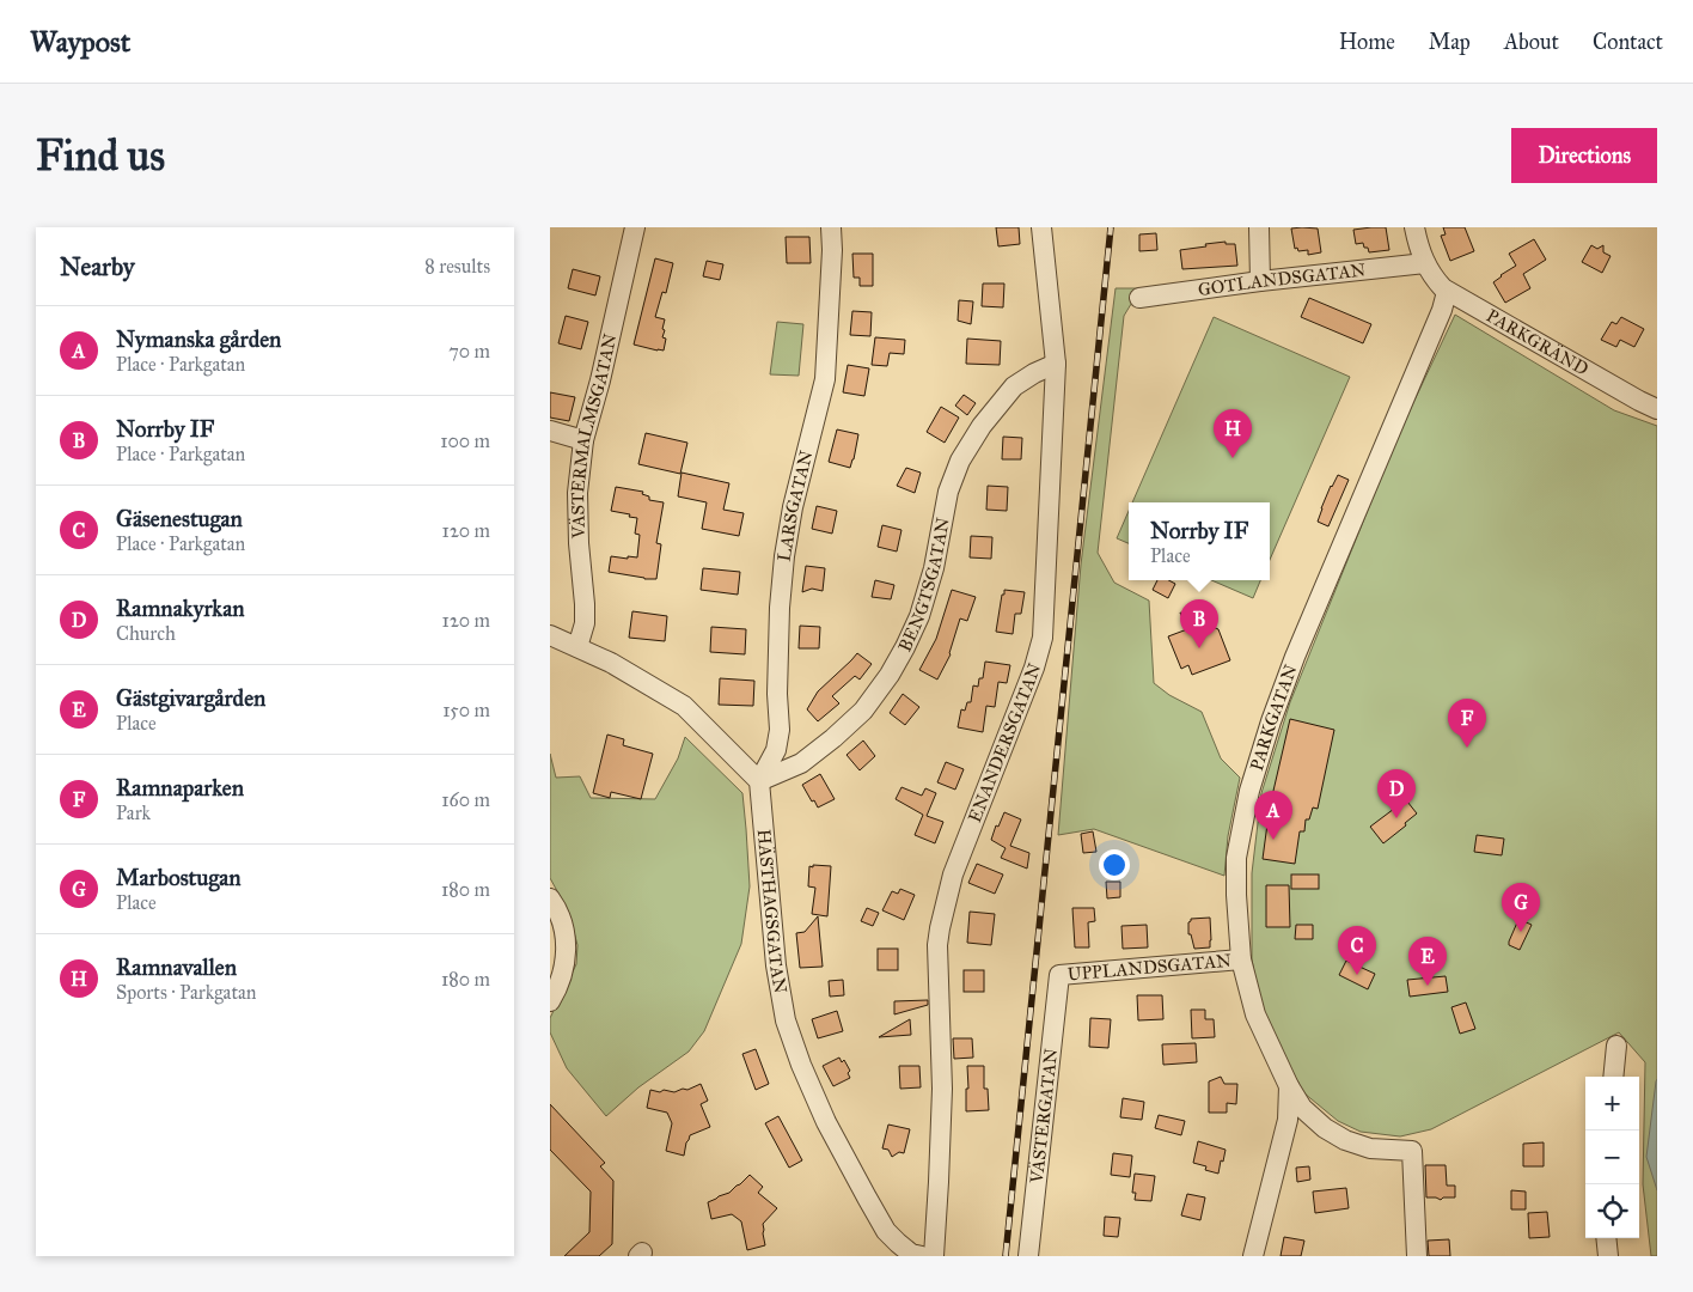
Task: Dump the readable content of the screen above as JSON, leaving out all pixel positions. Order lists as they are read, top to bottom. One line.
{"streets":{"street":["GOTLANDSGATAN","PARKGRÄND","VÄSTERMALMSGATAN","LARSGATAN","BENGTSGATAN","PARKGATAN","ENANDERSGATAN","HÄSTHAGSGATAN","UPPLANDSGATAN","VÄSTERGATAN"]},"crossings":[["GOTLANDSGATAN","PARKGRÄND"],["PARKGRÄND","PARKGATAN"],["LARSGATAN","BENGTSGATAN"],["LARSGATAN","HÄSTHAGSGATAN"],["BENGTSGATAN","ENANDERSGATAN"],["BENGTSGATAN","HÄSTHAGSGATAN"],["PARKGATAN","UPPLANDSGATAN"],["UPPLANDSGATAN","VÄSTERGATAN"]],"page":{"header":"Waypost","nav":["Home","Map","About","Contact"],"buttons":"Directions","title":"Find us","heading":["Nearby","8 results"],"list":[{"mark":"A","name":"Nymanska gården","note":"Place · Parkgatan","value":"70 m"},{"mark":"B","name":"Norrby IF","note":"Place · Parkgatan","value":"100 m"},{"mark":"C","name":"Gäsenestugan","note":"Place · Parkgatan","value":"120 m"},{"mark":"D","name":"Ramnakyrkan","note":"Church","value":"120 m"},{"mark":"E","name":"Gästgivargården","note":"Place","value":"150 m"},{"mark":"F","name":"Ramnaparken","note":"Park","value":"160 m"},{"mark":"G","name":"Marbostugan","note":"Place","value":"180 m"},{"mark":"H","name":"Ramnavallen","note":"Sports · Parkgatan","value":"180 m"}],"pins":["H","B","F","D","A","G","C","E"],"popup":["Norrby IF","Place"],"map_buttons":["+","−"]}}
